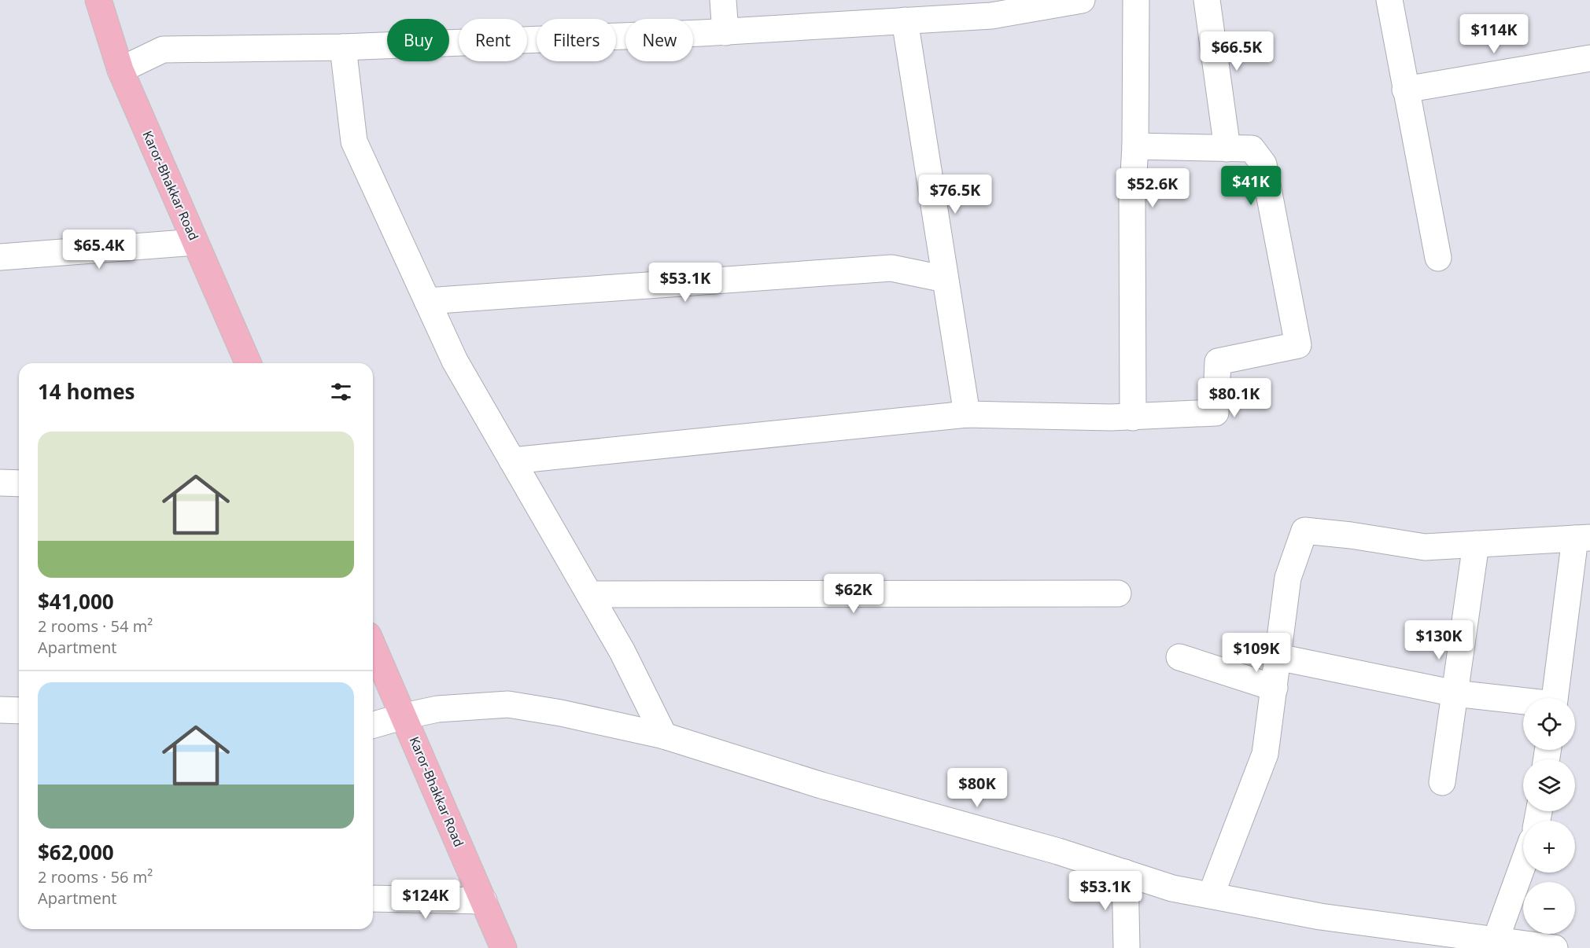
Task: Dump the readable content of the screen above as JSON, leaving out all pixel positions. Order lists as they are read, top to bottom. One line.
{"streets":{"main road":["Karor-Bhakkar Road"]},"page":{"price":["$114K","$66.5K","$41K","$52.6K","$76.5K","$65.4K","$53.1K","$80.1K","$62K","$130K","$109K","$80K","$53.1K","$124K"],"chip":["Buy","Rent","Filters","New"],"heading":"14 homes","list":[{"name":"$41,000","note":"2 rooms · 54 m² · Apartment"},{"name":"$62,000","note":"2 rooms · 56 m² · Apartment"}],"map_buttons":["+","−"]}}
